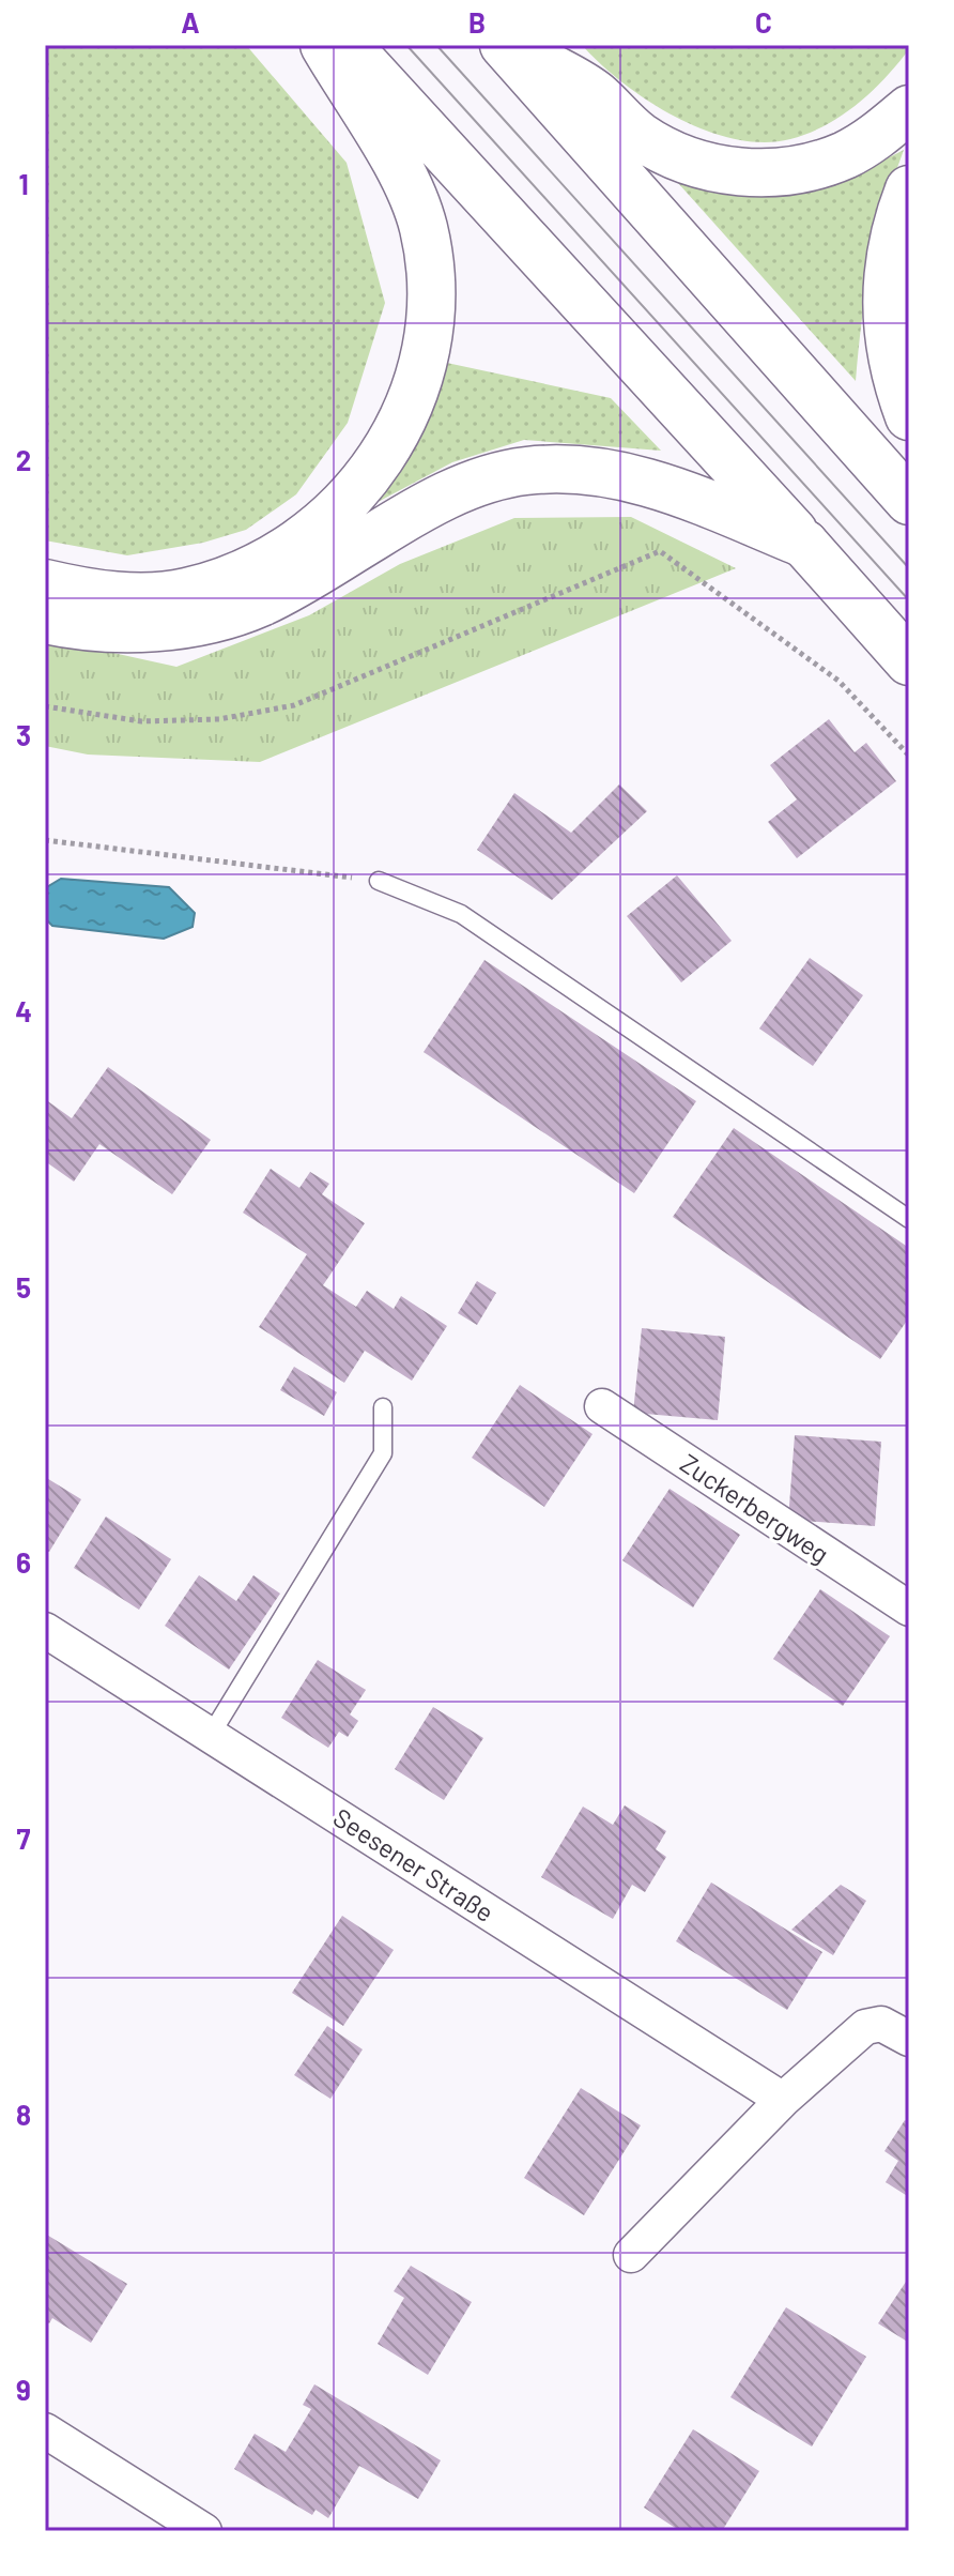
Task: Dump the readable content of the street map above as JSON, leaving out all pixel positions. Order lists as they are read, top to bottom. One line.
{"streets":{"street":["Zuckerbergweg","Seesener Straße"]},"grid":{"columns":["A","B","C"],"rows":["1","2","3","4","5","6","7","8","9"]}}
